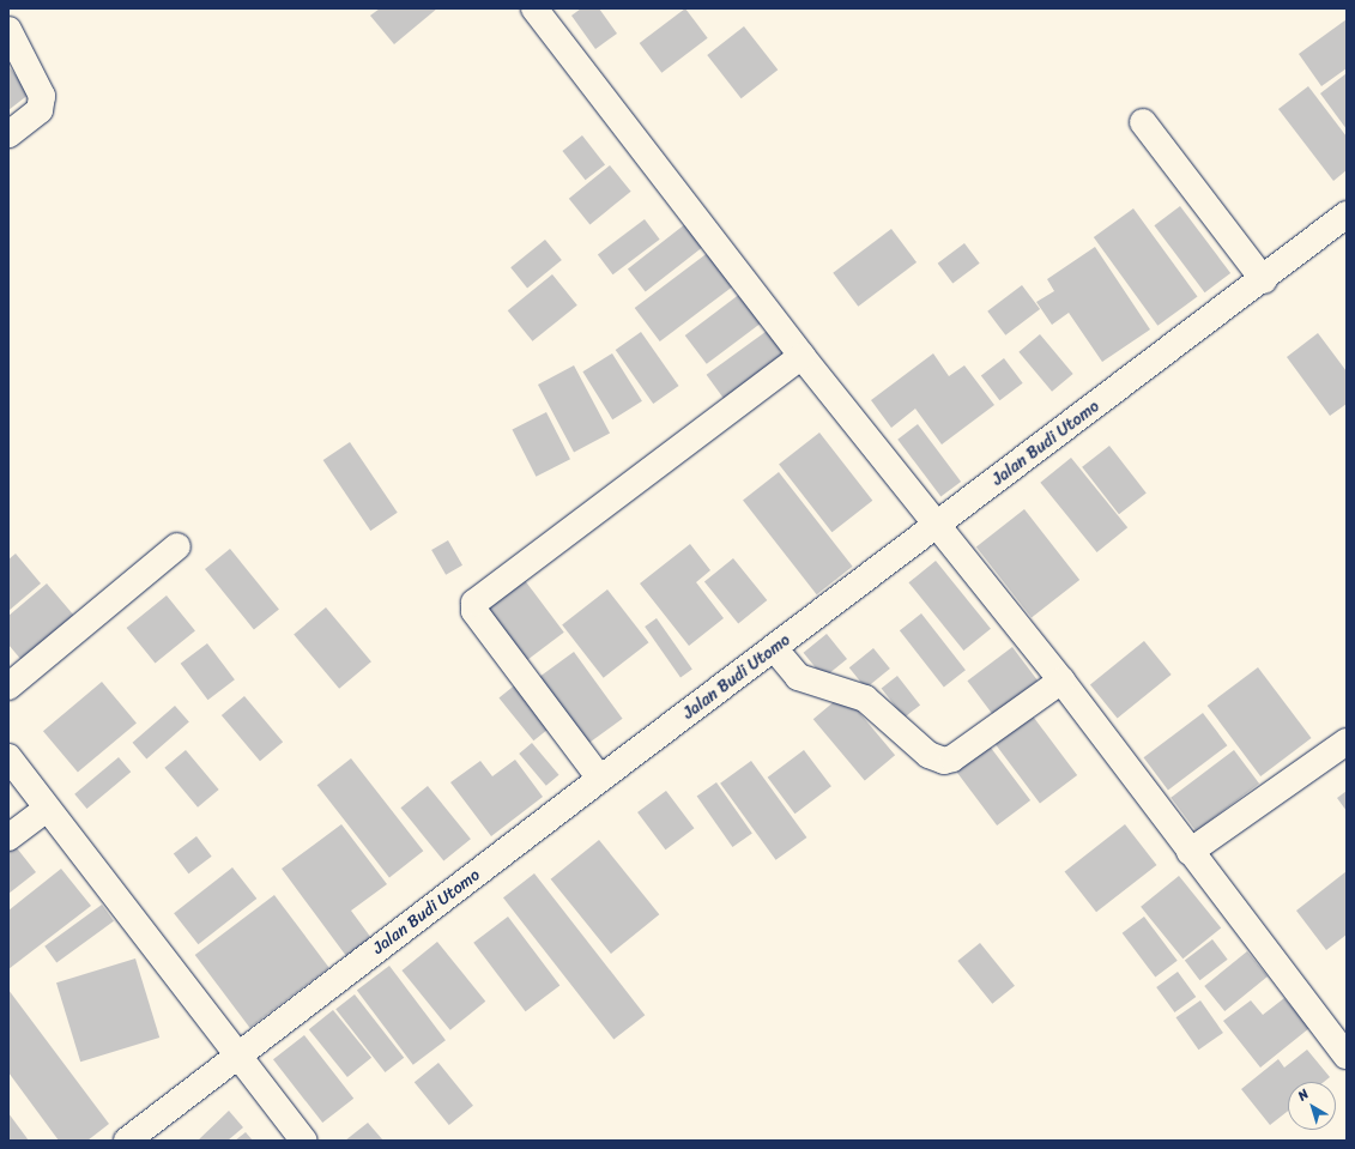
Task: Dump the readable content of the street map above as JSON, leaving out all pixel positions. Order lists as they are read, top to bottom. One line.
{"streets":{"street":["Jalan Budi Utomo"]},"north":"top left"}
